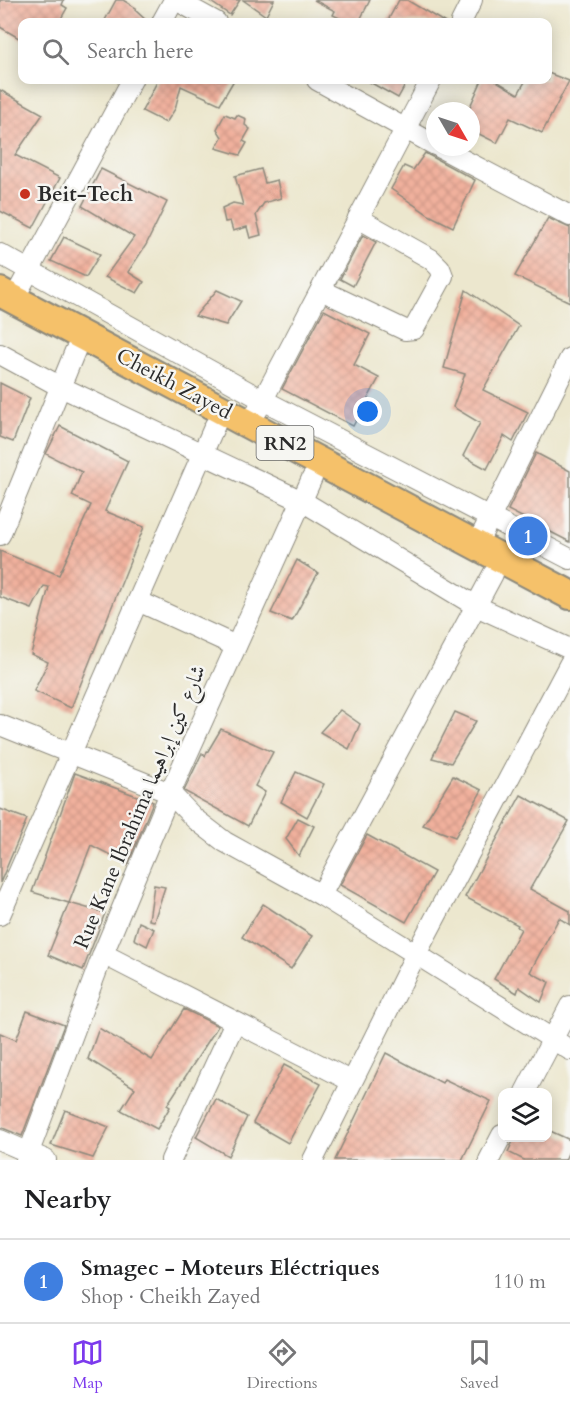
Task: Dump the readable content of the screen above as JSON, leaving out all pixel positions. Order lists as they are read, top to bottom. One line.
{"streets":{"highway":["Cheikh Zayed","RN2"],"street":["Rue Kane Ibrahima شارع كين إبراهيما"]},"crossings":[["Cheikh Zayed","Rue Kane Ibrahima شارع كين إبراهيما"]],"places":["Beit-Tech"],"north":"bottom right","page":{"search":"Search here","pins":"1","heading":"Nearby","list":[{"mark":"1","name":"Smagec - Moteurs Eléctriques","note":"Shop · Cheikh Zayed","value":"110 m"}],"nav":["Map","Directions","Saved"]}}
